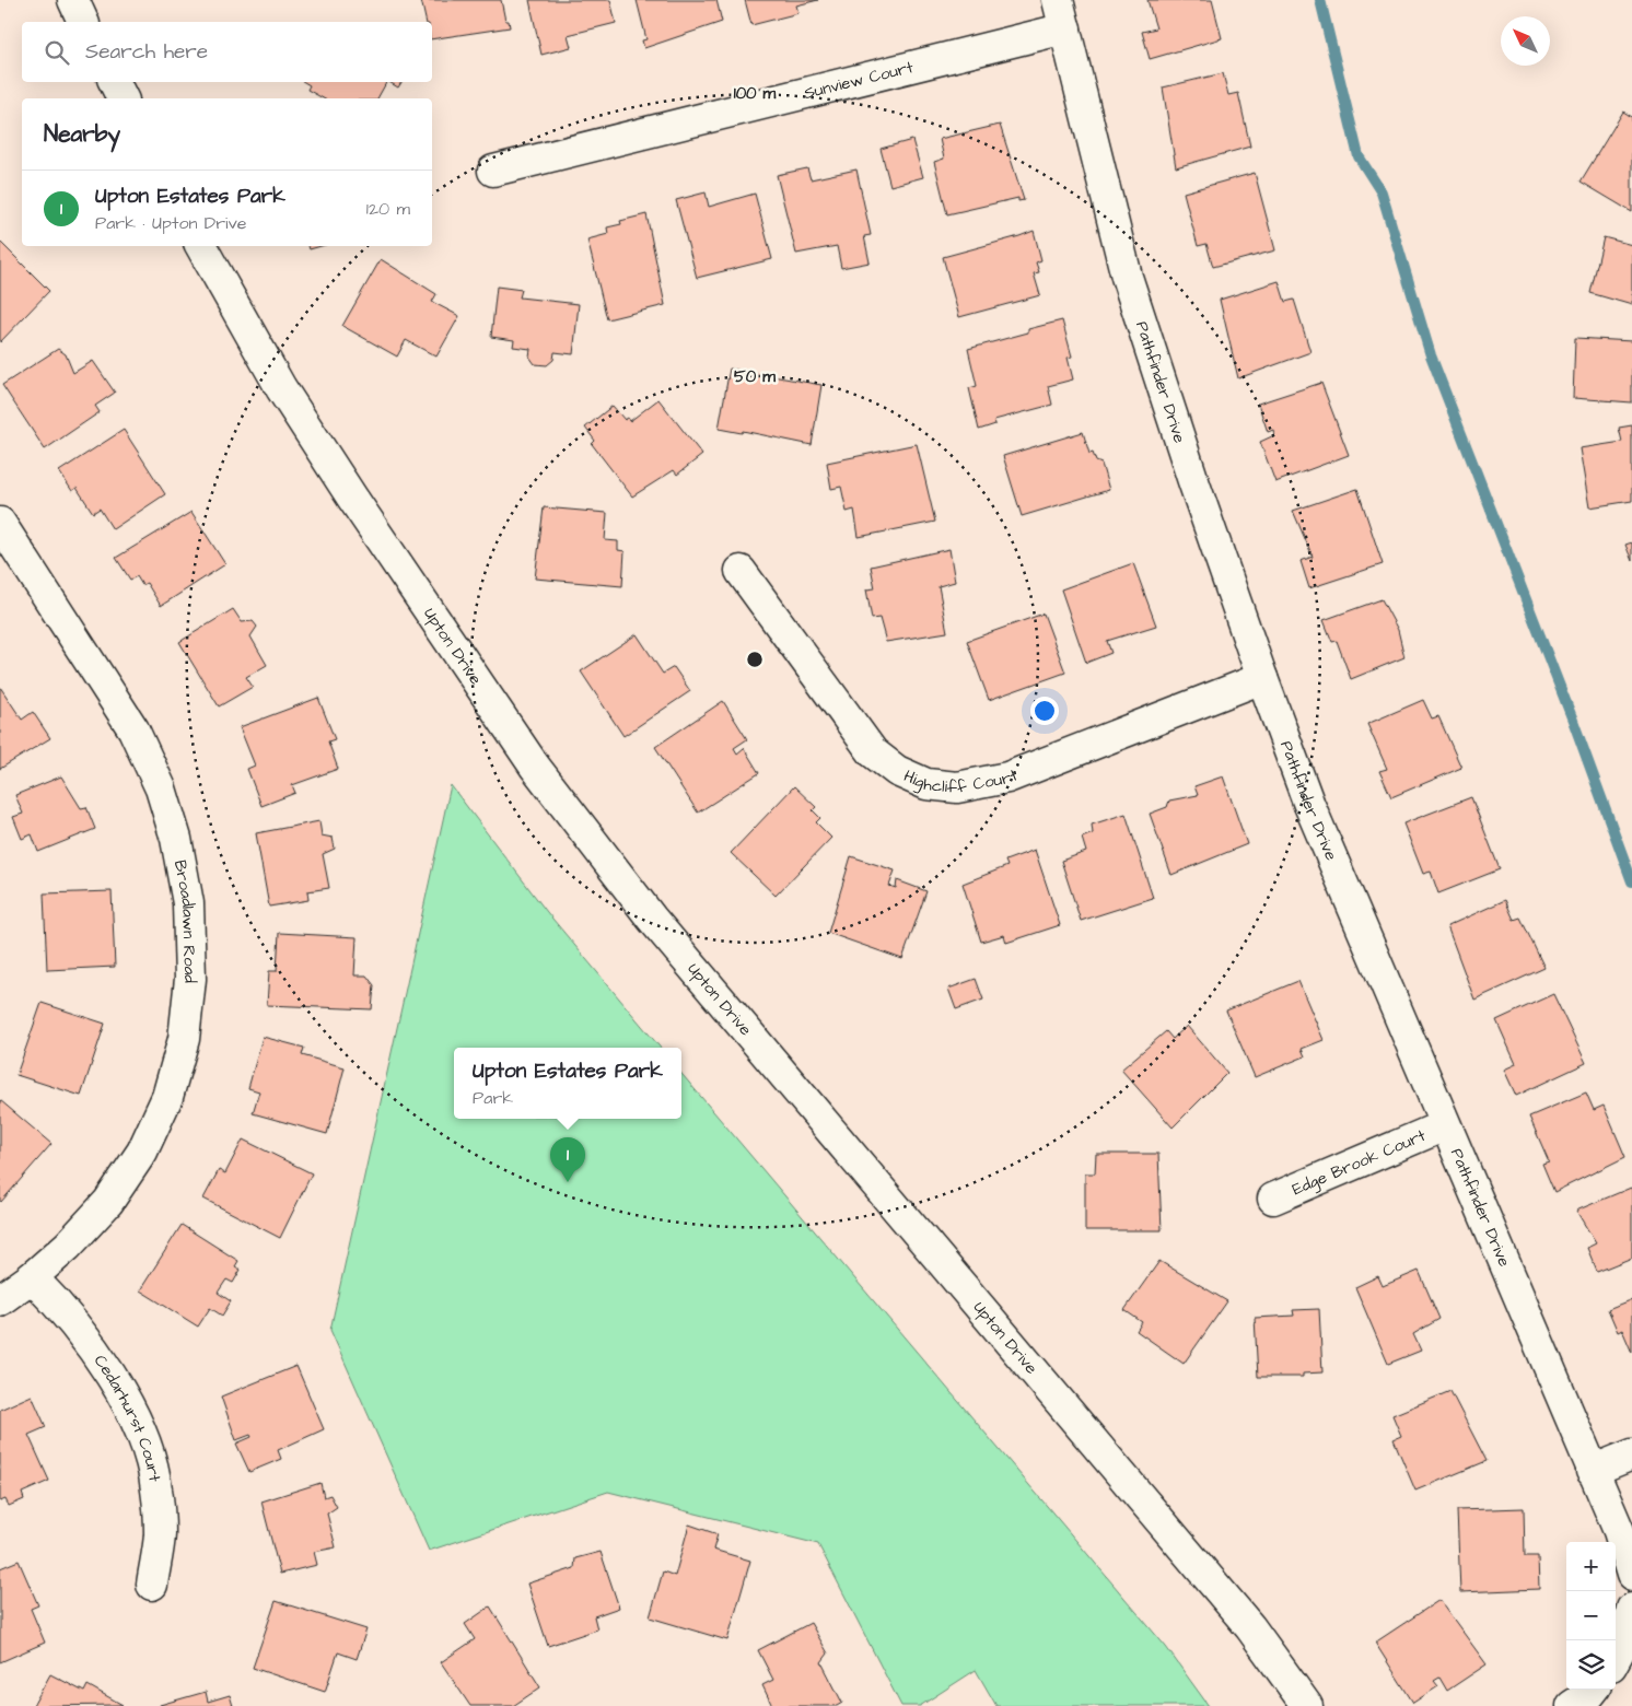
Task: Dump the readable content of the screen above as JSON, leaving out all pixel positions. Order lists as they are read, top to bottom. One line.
{"streets":{"street":["Sunview Court","Pathfinder Drive","Upton Drive","Highcliff Court","Broadlawn Road","Edge Brook Court","Cedarhurst Court"]},"crossings":[["Sunview Court","Pathfinder Drive"],["Pathfinder Drive","Highcliff Court"],["Pathfinder Drive","Edge Brook Court"],["Broadlawn Road","Cedarhurst Court"]],"north":"top left","page":{"search":"Search here","heading":"Nearby","list":[{"mark":"1","name":"Upton Estates Park","note":"Park · Upton Drive","value":"120 m"}],"popup":["Upton Estates Park","Park"],"pins":"1","map_buttons":["+","−"]},"rings":["100 m","50 m"]}
